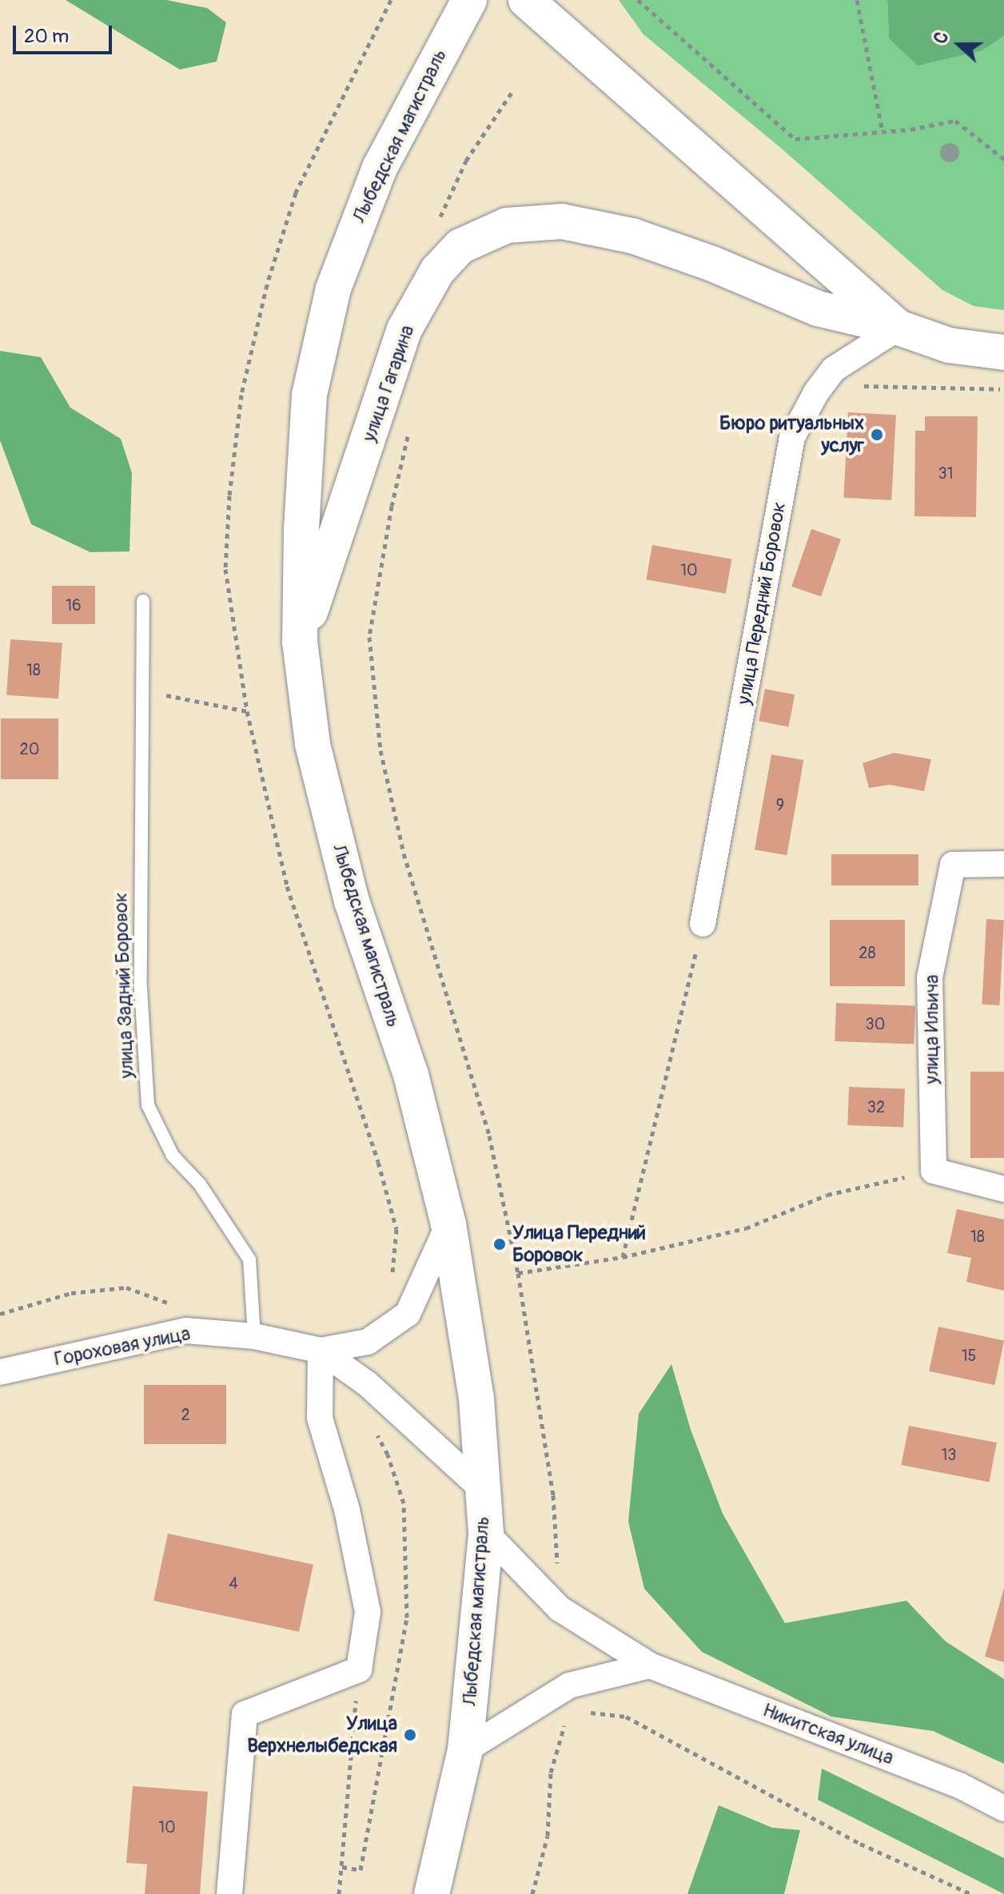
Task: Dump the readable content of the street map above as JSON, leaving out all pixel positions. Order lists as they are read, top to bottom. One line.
{"streets":{"main road":["Лыбедская магистраль","улица Гагарина"],"street":["улица Передний Боровок","улица Ильича","Гороховая улица","Никитская улица"],"lane":["улица Задний Боровок"]},"crossings":[["Лыбедская магистраль","улица Гагарина"],["Лыбедская магистраль","Гороховая улица"],["Лыбедская магистраль","Никитская улица"],["улица Гагарина","улица Передний Боровок"],["улица Задний Боровок","Гороховая улица"]],"places":["Бюро ритуальных услуг","Улица Передний Боровок","Улица Верхнелыбедская"],"house_numbers":["31","10","16","18","20","9","28","30","32","18","15","2","13","4","10"],"scale_bar":"20 m","north":"left"}
